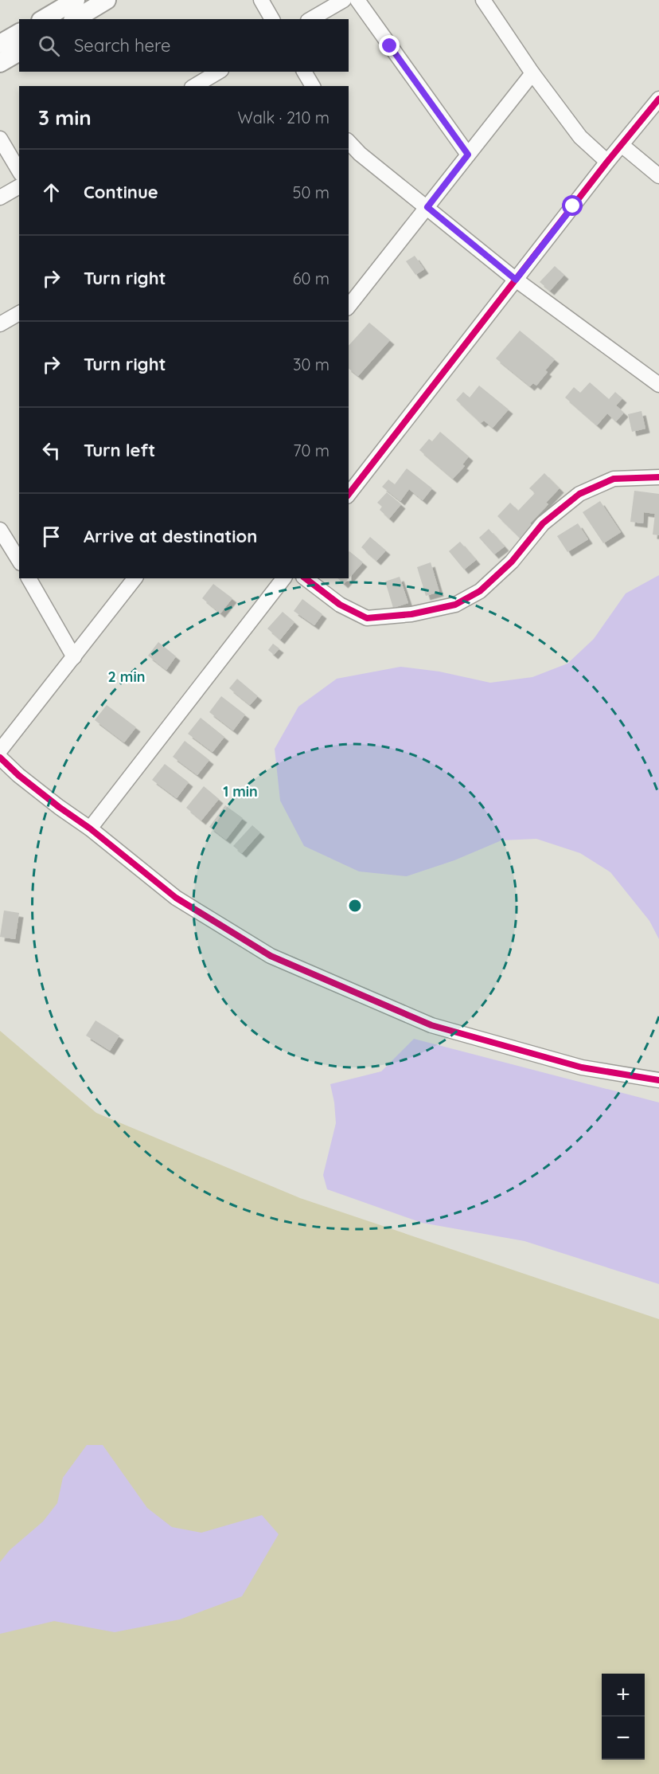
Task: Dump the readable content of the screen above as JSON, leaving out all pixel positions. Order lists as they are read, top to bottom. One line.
{"page":{"search":"Search here","heading":["3 min","Walk · 210 m"],"list":[["Continue","50 m"],["Turn right","60 m"],["Turn right","30 m"],["Turn left","70 m"],"Arrive at destination"],"map_buttons":["+","−"]},"rings":["2 min","1 min"]}
